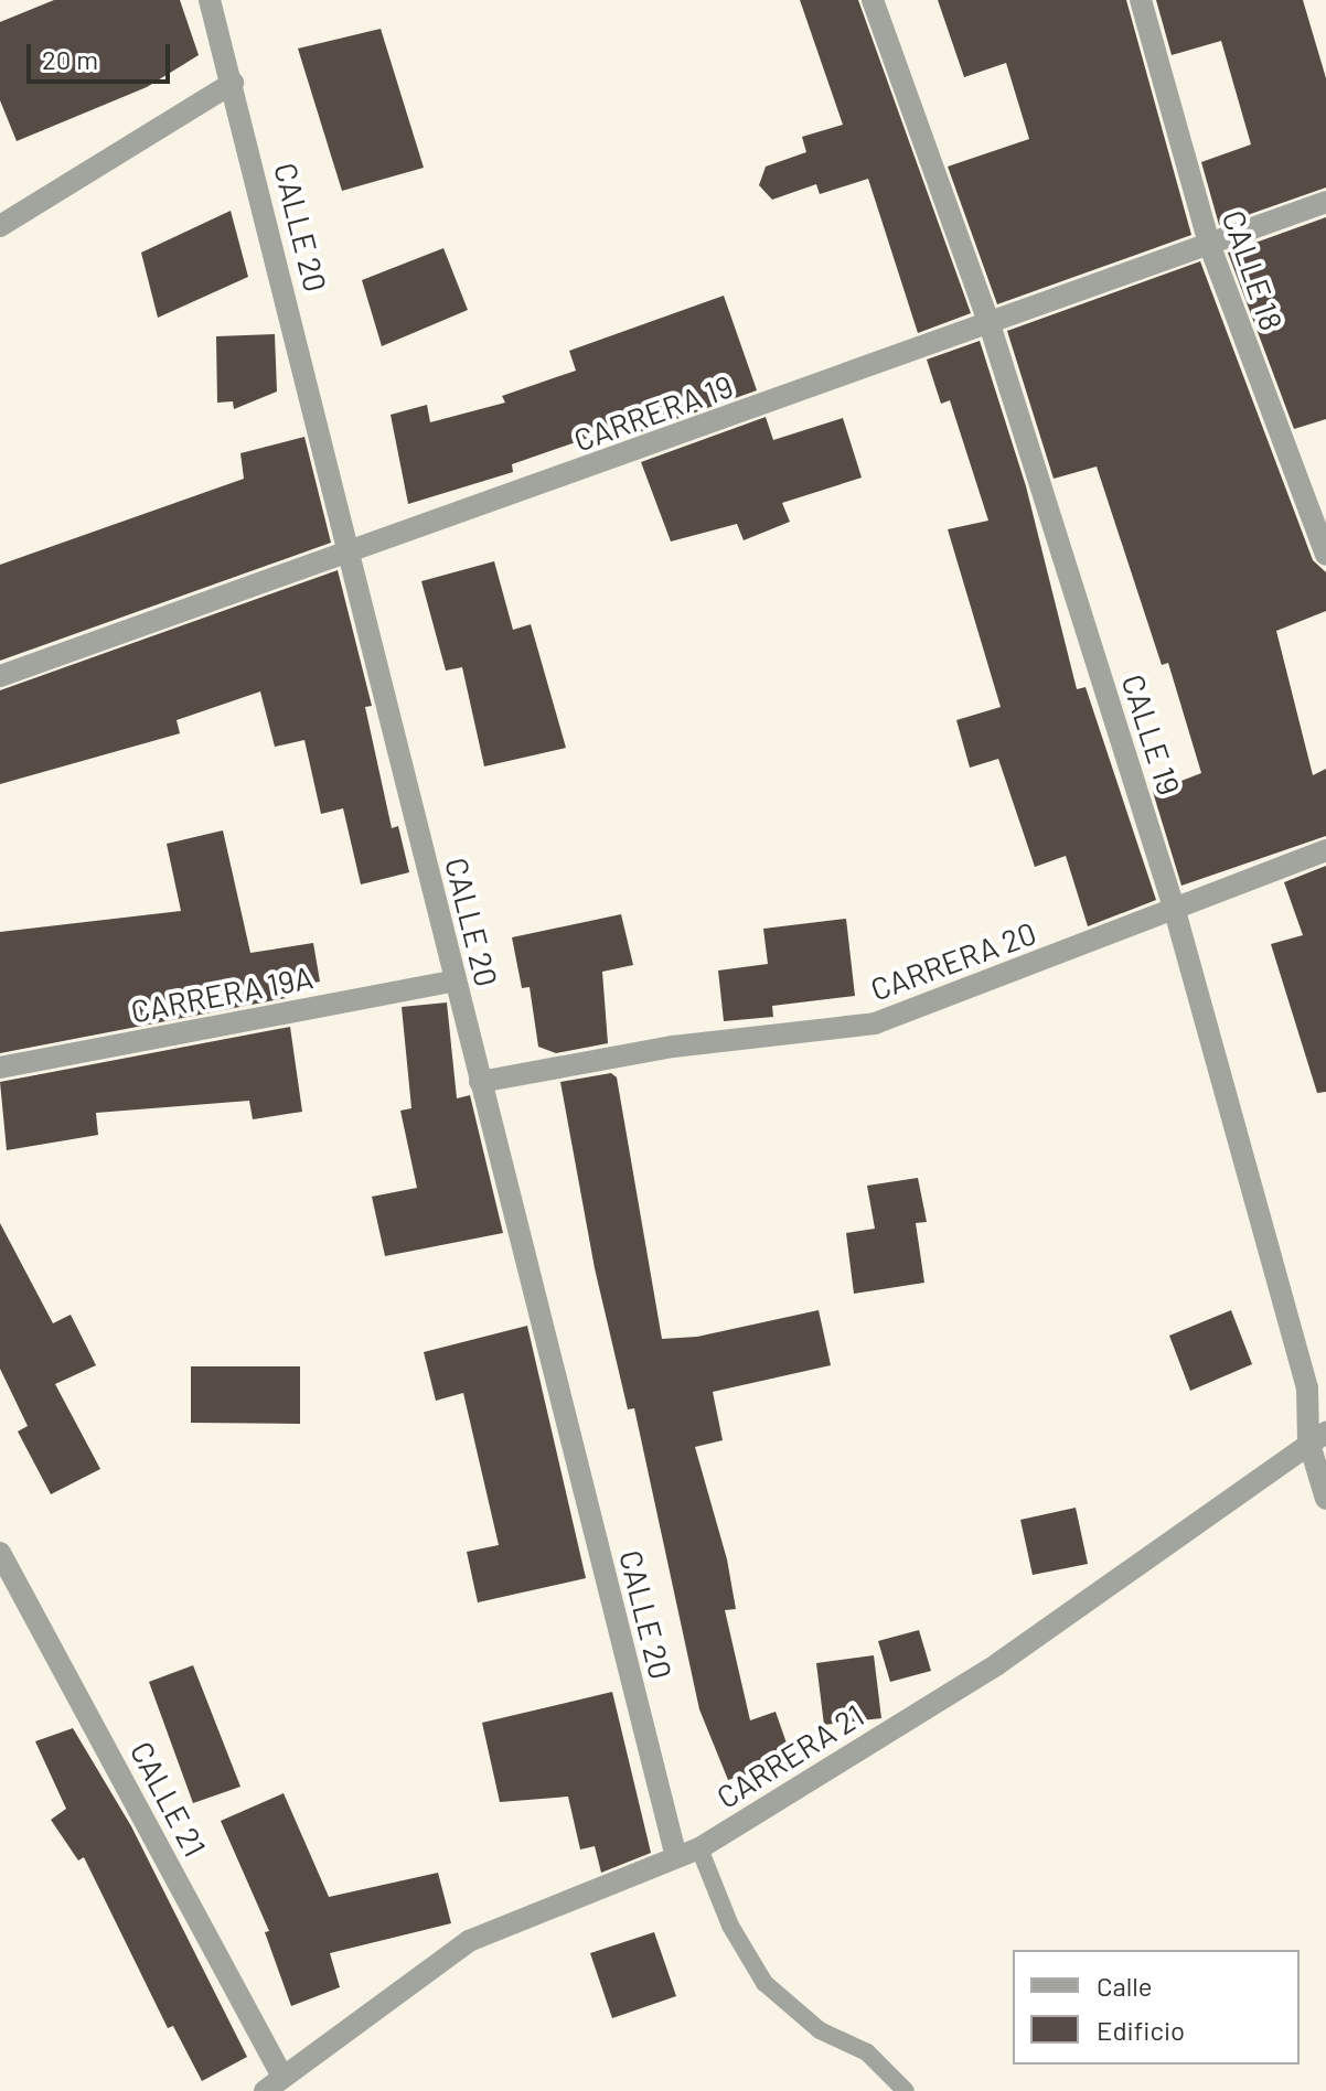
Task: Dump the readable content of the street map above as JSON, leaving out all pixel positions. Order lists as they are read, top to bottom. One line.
{"streets":{"street":["CALLE 20","CALLE 18","CARRERA 19","CALLE 19","CARRERA 20","CARRERA 19A","CARRERA 21","CALLE 21"]},"crossings":[["CALLE 20","CARRERA 19"],["CALLE 20","CARRERA 20"],["CALLE 20","CARRERA 19A"],["CALLE 20","CARRERA 21"],["CALLE 18","CARRERA 19"],["CARRERA 19","CALLE 19"],["CALLE 19","CARRERA 20"],["CALLE 19","CARRERA 21"],["CARRERA 21","CALLE 21"]],"legend":["Calle","Edificio"],"scale_bar":"20 m"}
